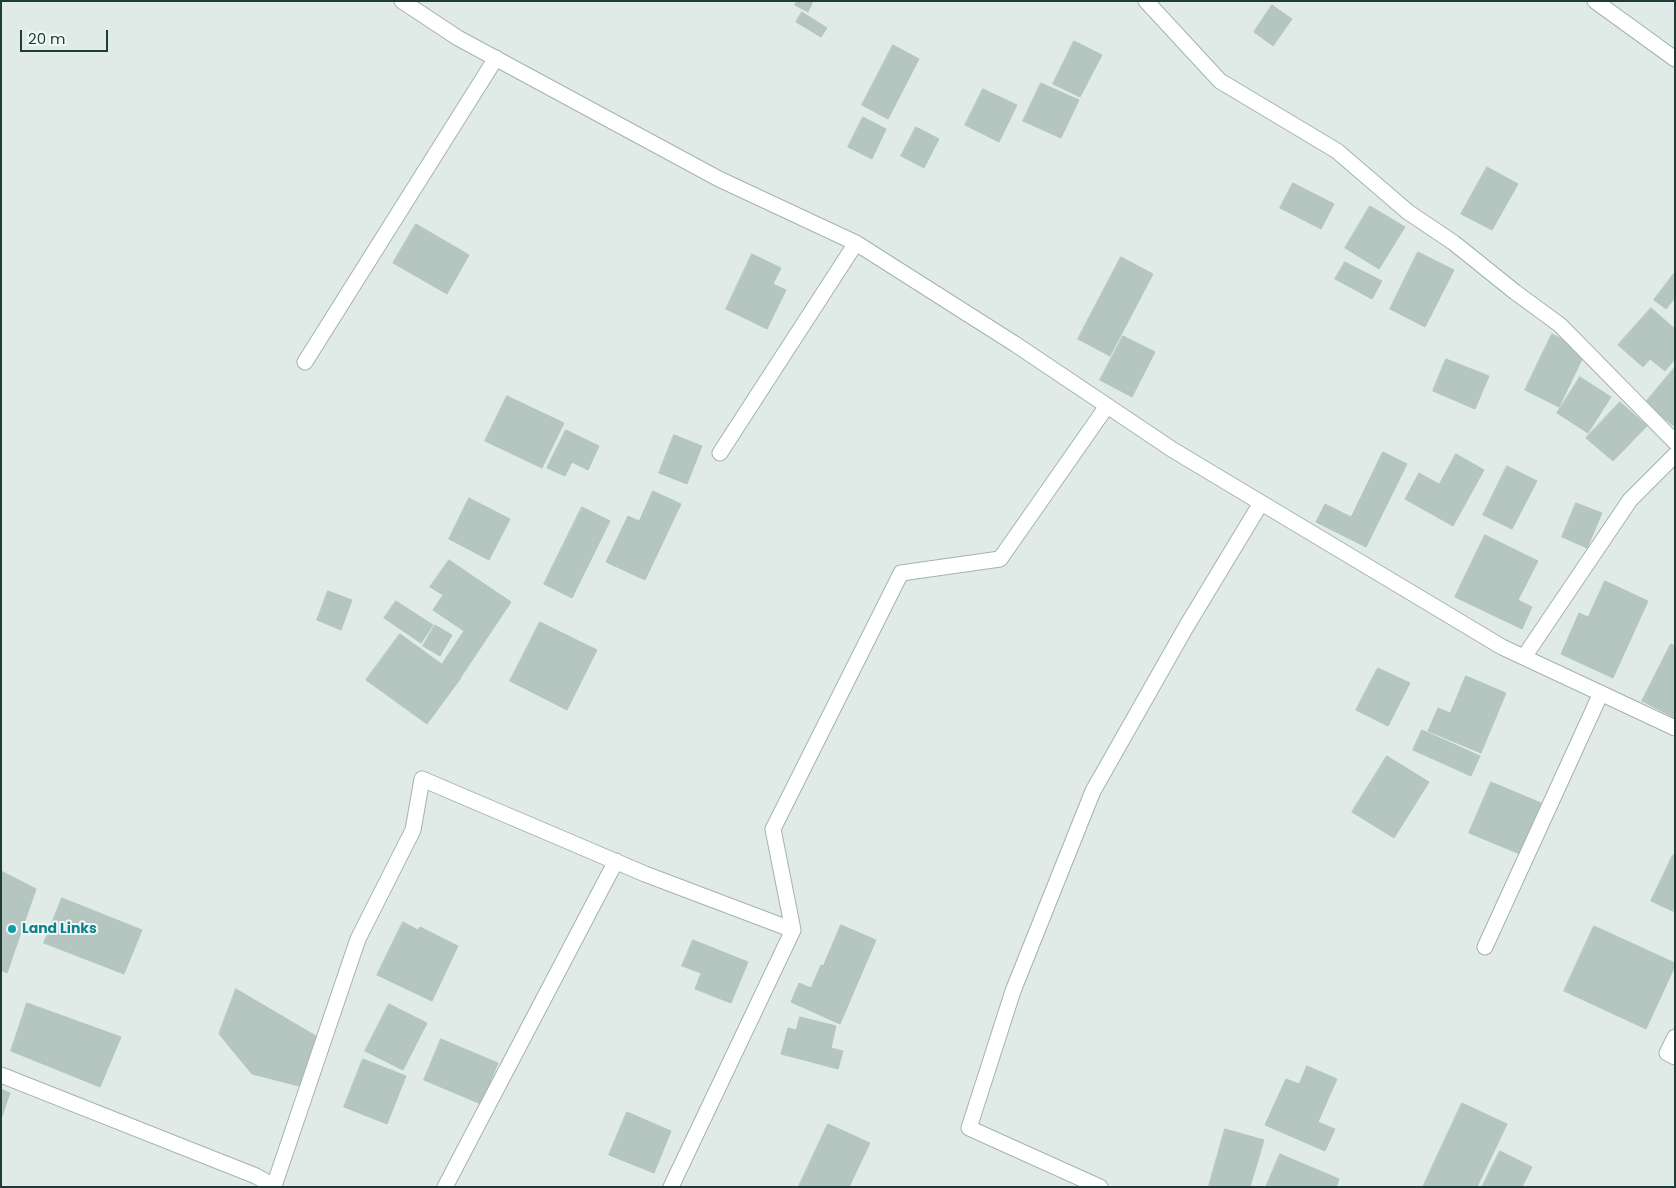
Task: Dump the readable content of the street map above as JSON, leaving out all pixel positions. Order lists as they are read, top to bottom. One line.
{"places":["Land Links"],"scale_bar":"20 m"}
